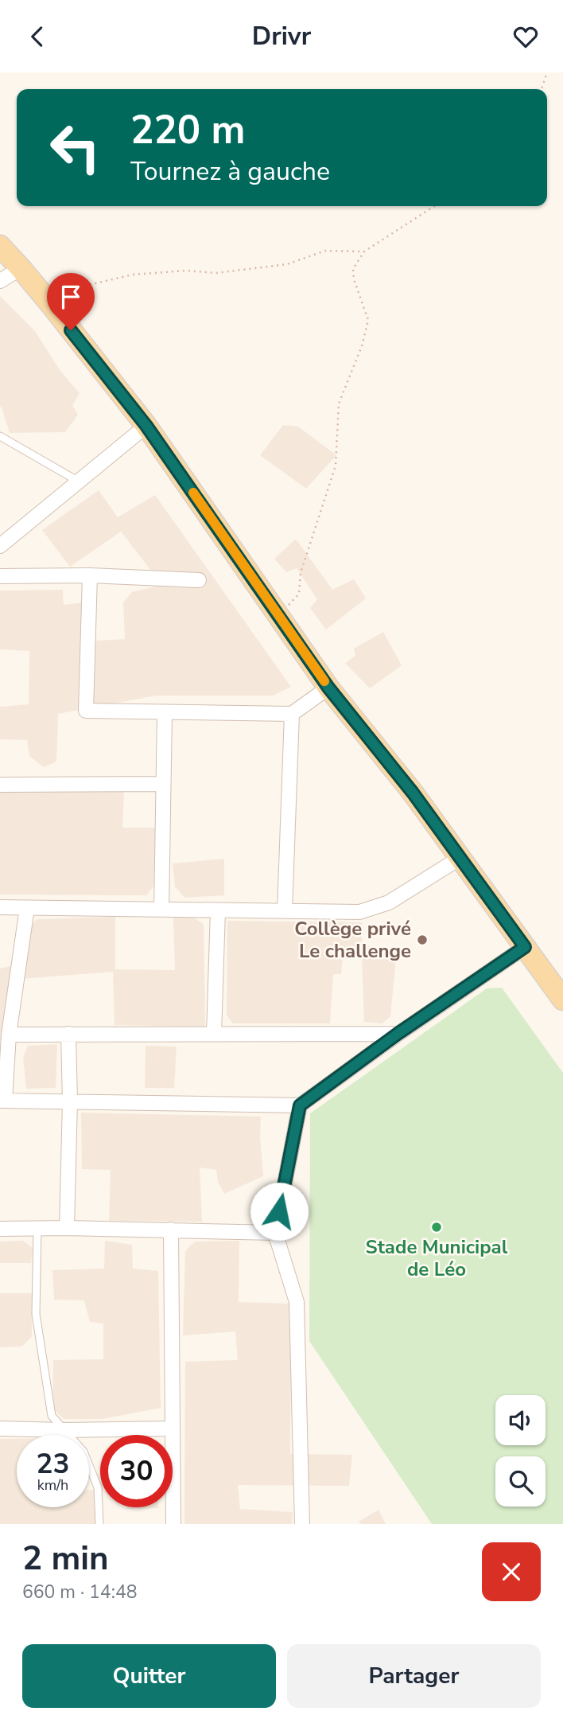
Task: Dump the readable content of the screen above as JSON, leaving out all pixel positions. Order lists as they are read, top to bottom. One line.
{"places":["Collège privé Le challenge","Stade Municipal de Léo"],"page":{"header":"Drivr","turn":["220 m","Tournez à gauche"],"speed":"23 km/h","limit":"30","heading":["2 min","660 m · 14:48"],"buttons":["Quitter","Partager"]}}
